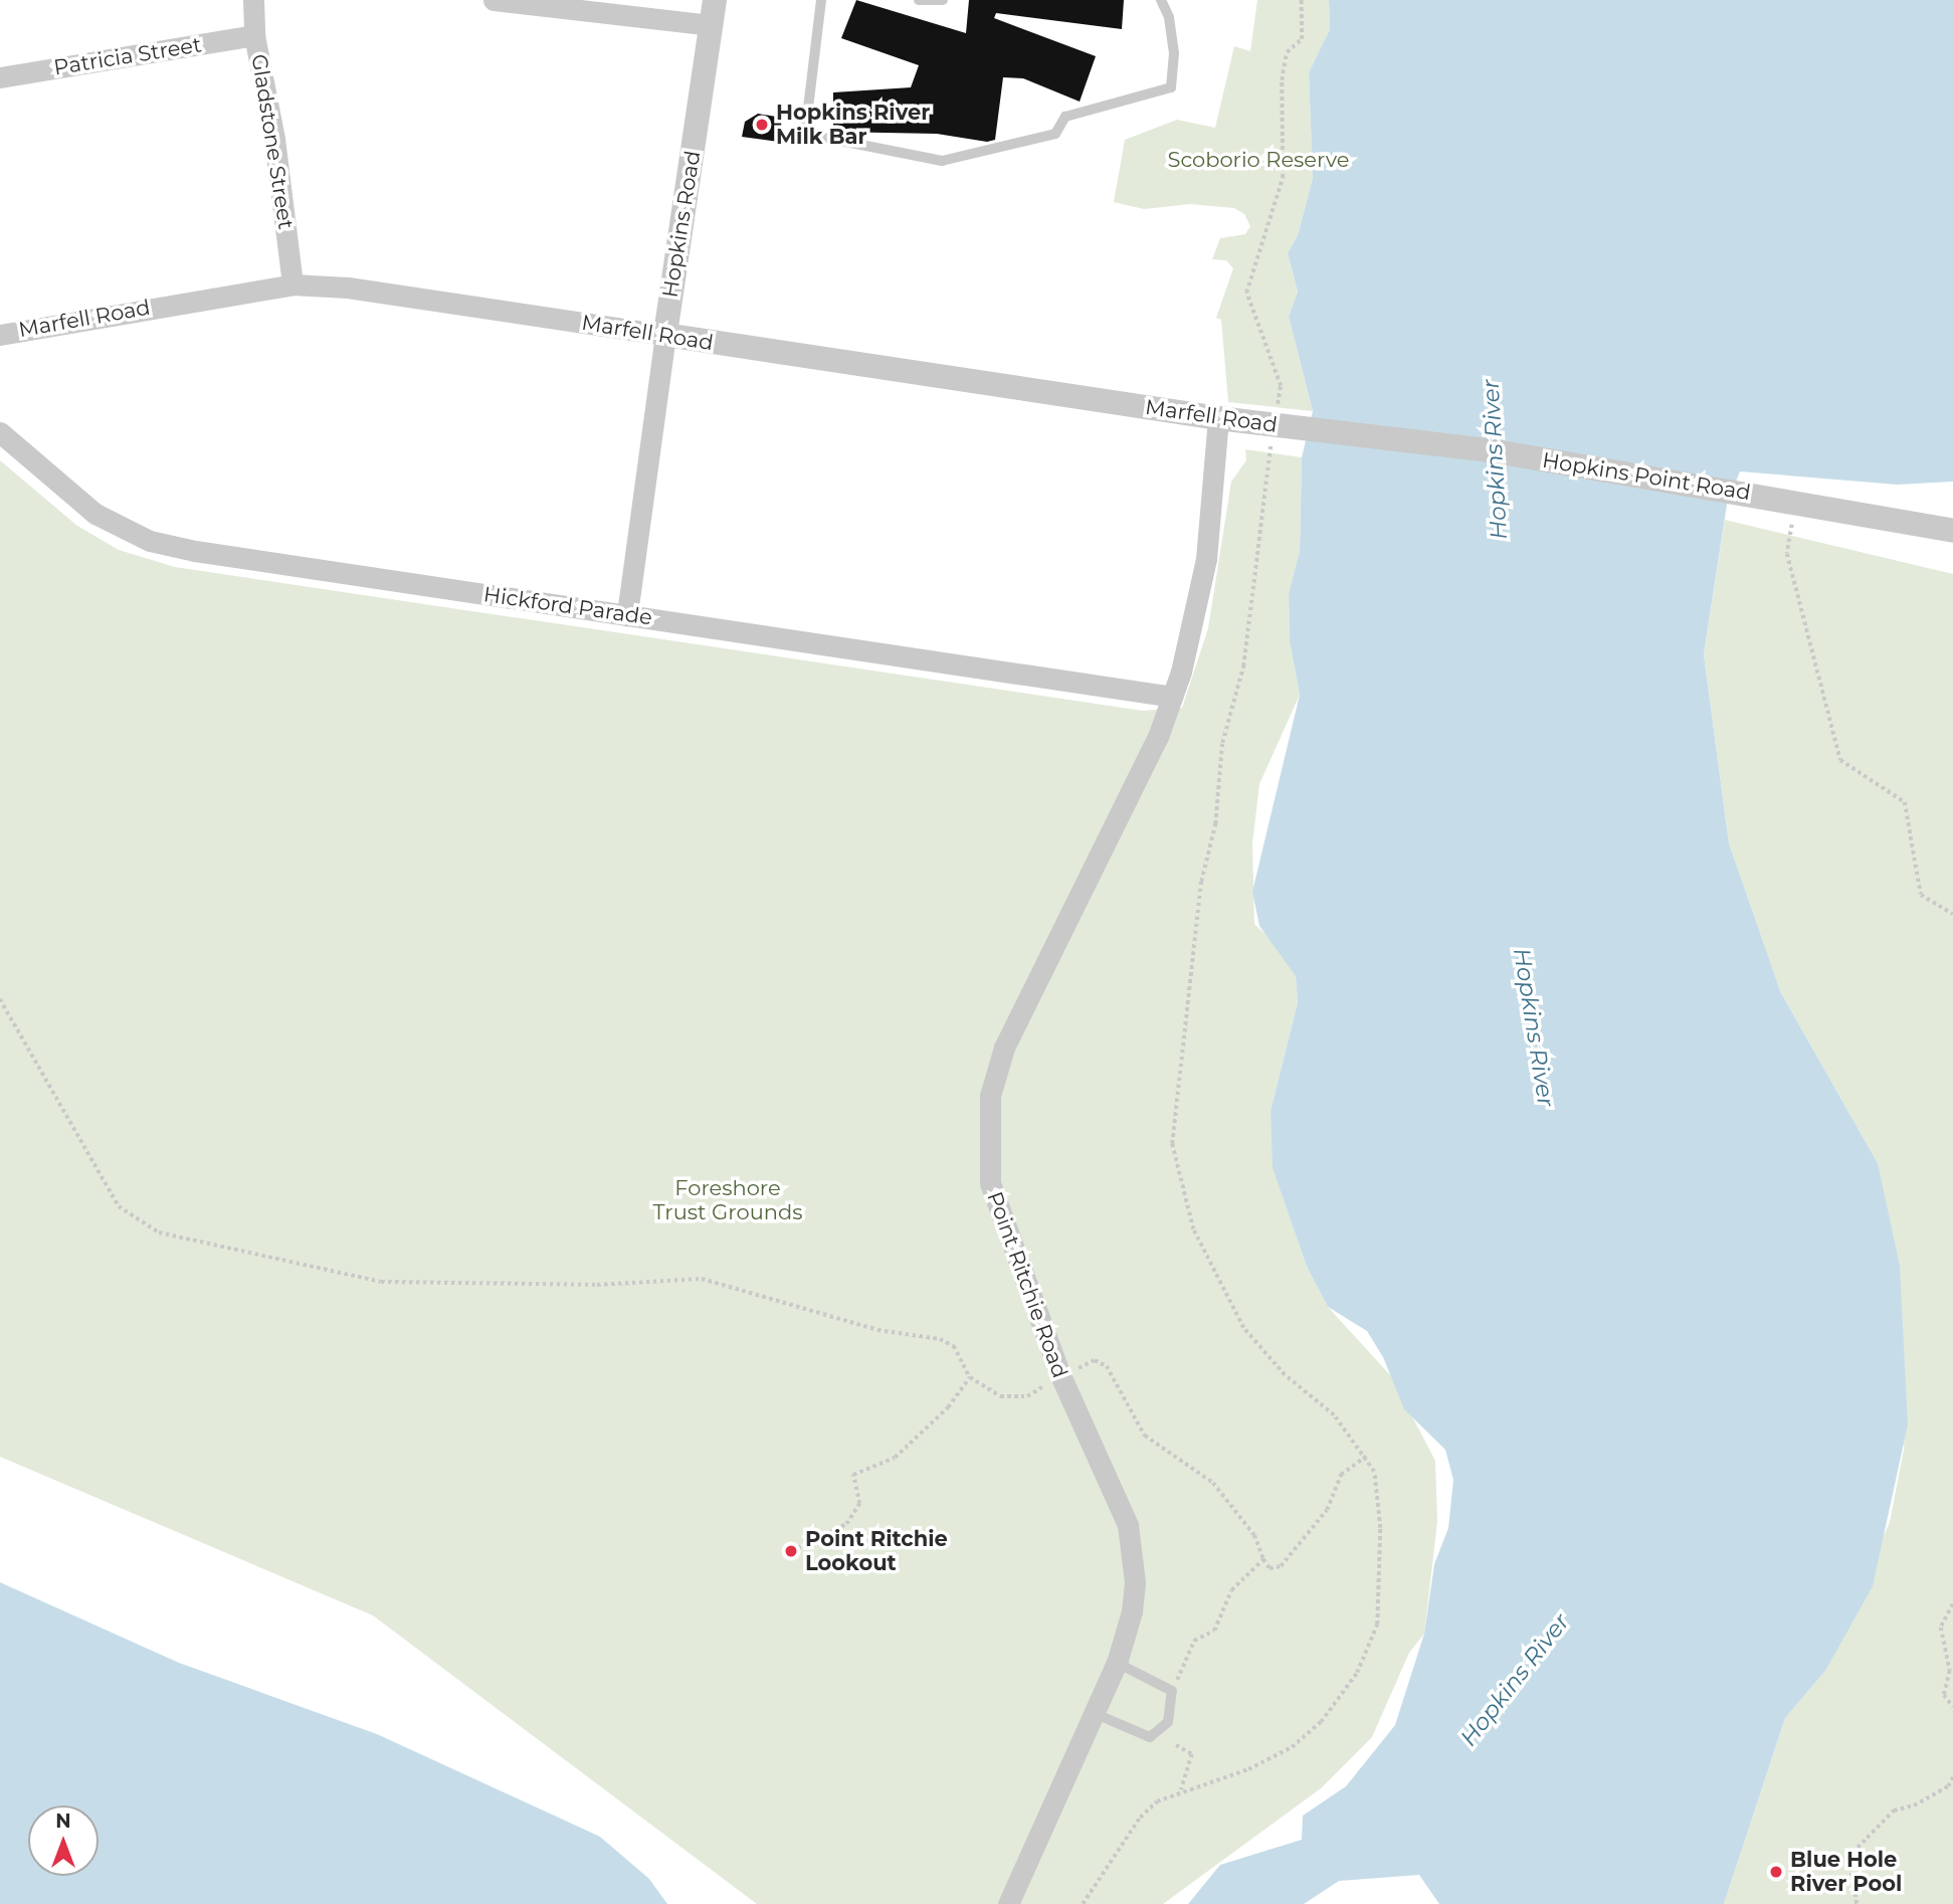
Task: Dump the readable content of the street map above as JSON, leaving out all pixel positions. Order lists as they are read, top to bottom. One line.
{"streets":{"street":["Patricia Street","Gladstone Street","Hopkins Road","Marfell Road","Hopkins Point Road","Hickford Parade","Point Ritchie Road"]},"crossings":[["Patricia Street","Gladstone Street"],["Gladstone Street","Marfell Road"],["Hopkins Road","Marfell Road"],["Hopkins Road","Hickford Parade"],["Marfell Road","Hopkins Point Road"],["Marfell Road","Point Ritchie Road"],["Hickford Parade","Point Ritchie Road"]],"water":["Hopkins River"],"parks":["Scoborio Reserve","Foreshore Trust Grounds"],"places":["Hopkins River Milk Bar","Point Ritchie Lookout","Blue Hole River Pool"],"north":"top"}
